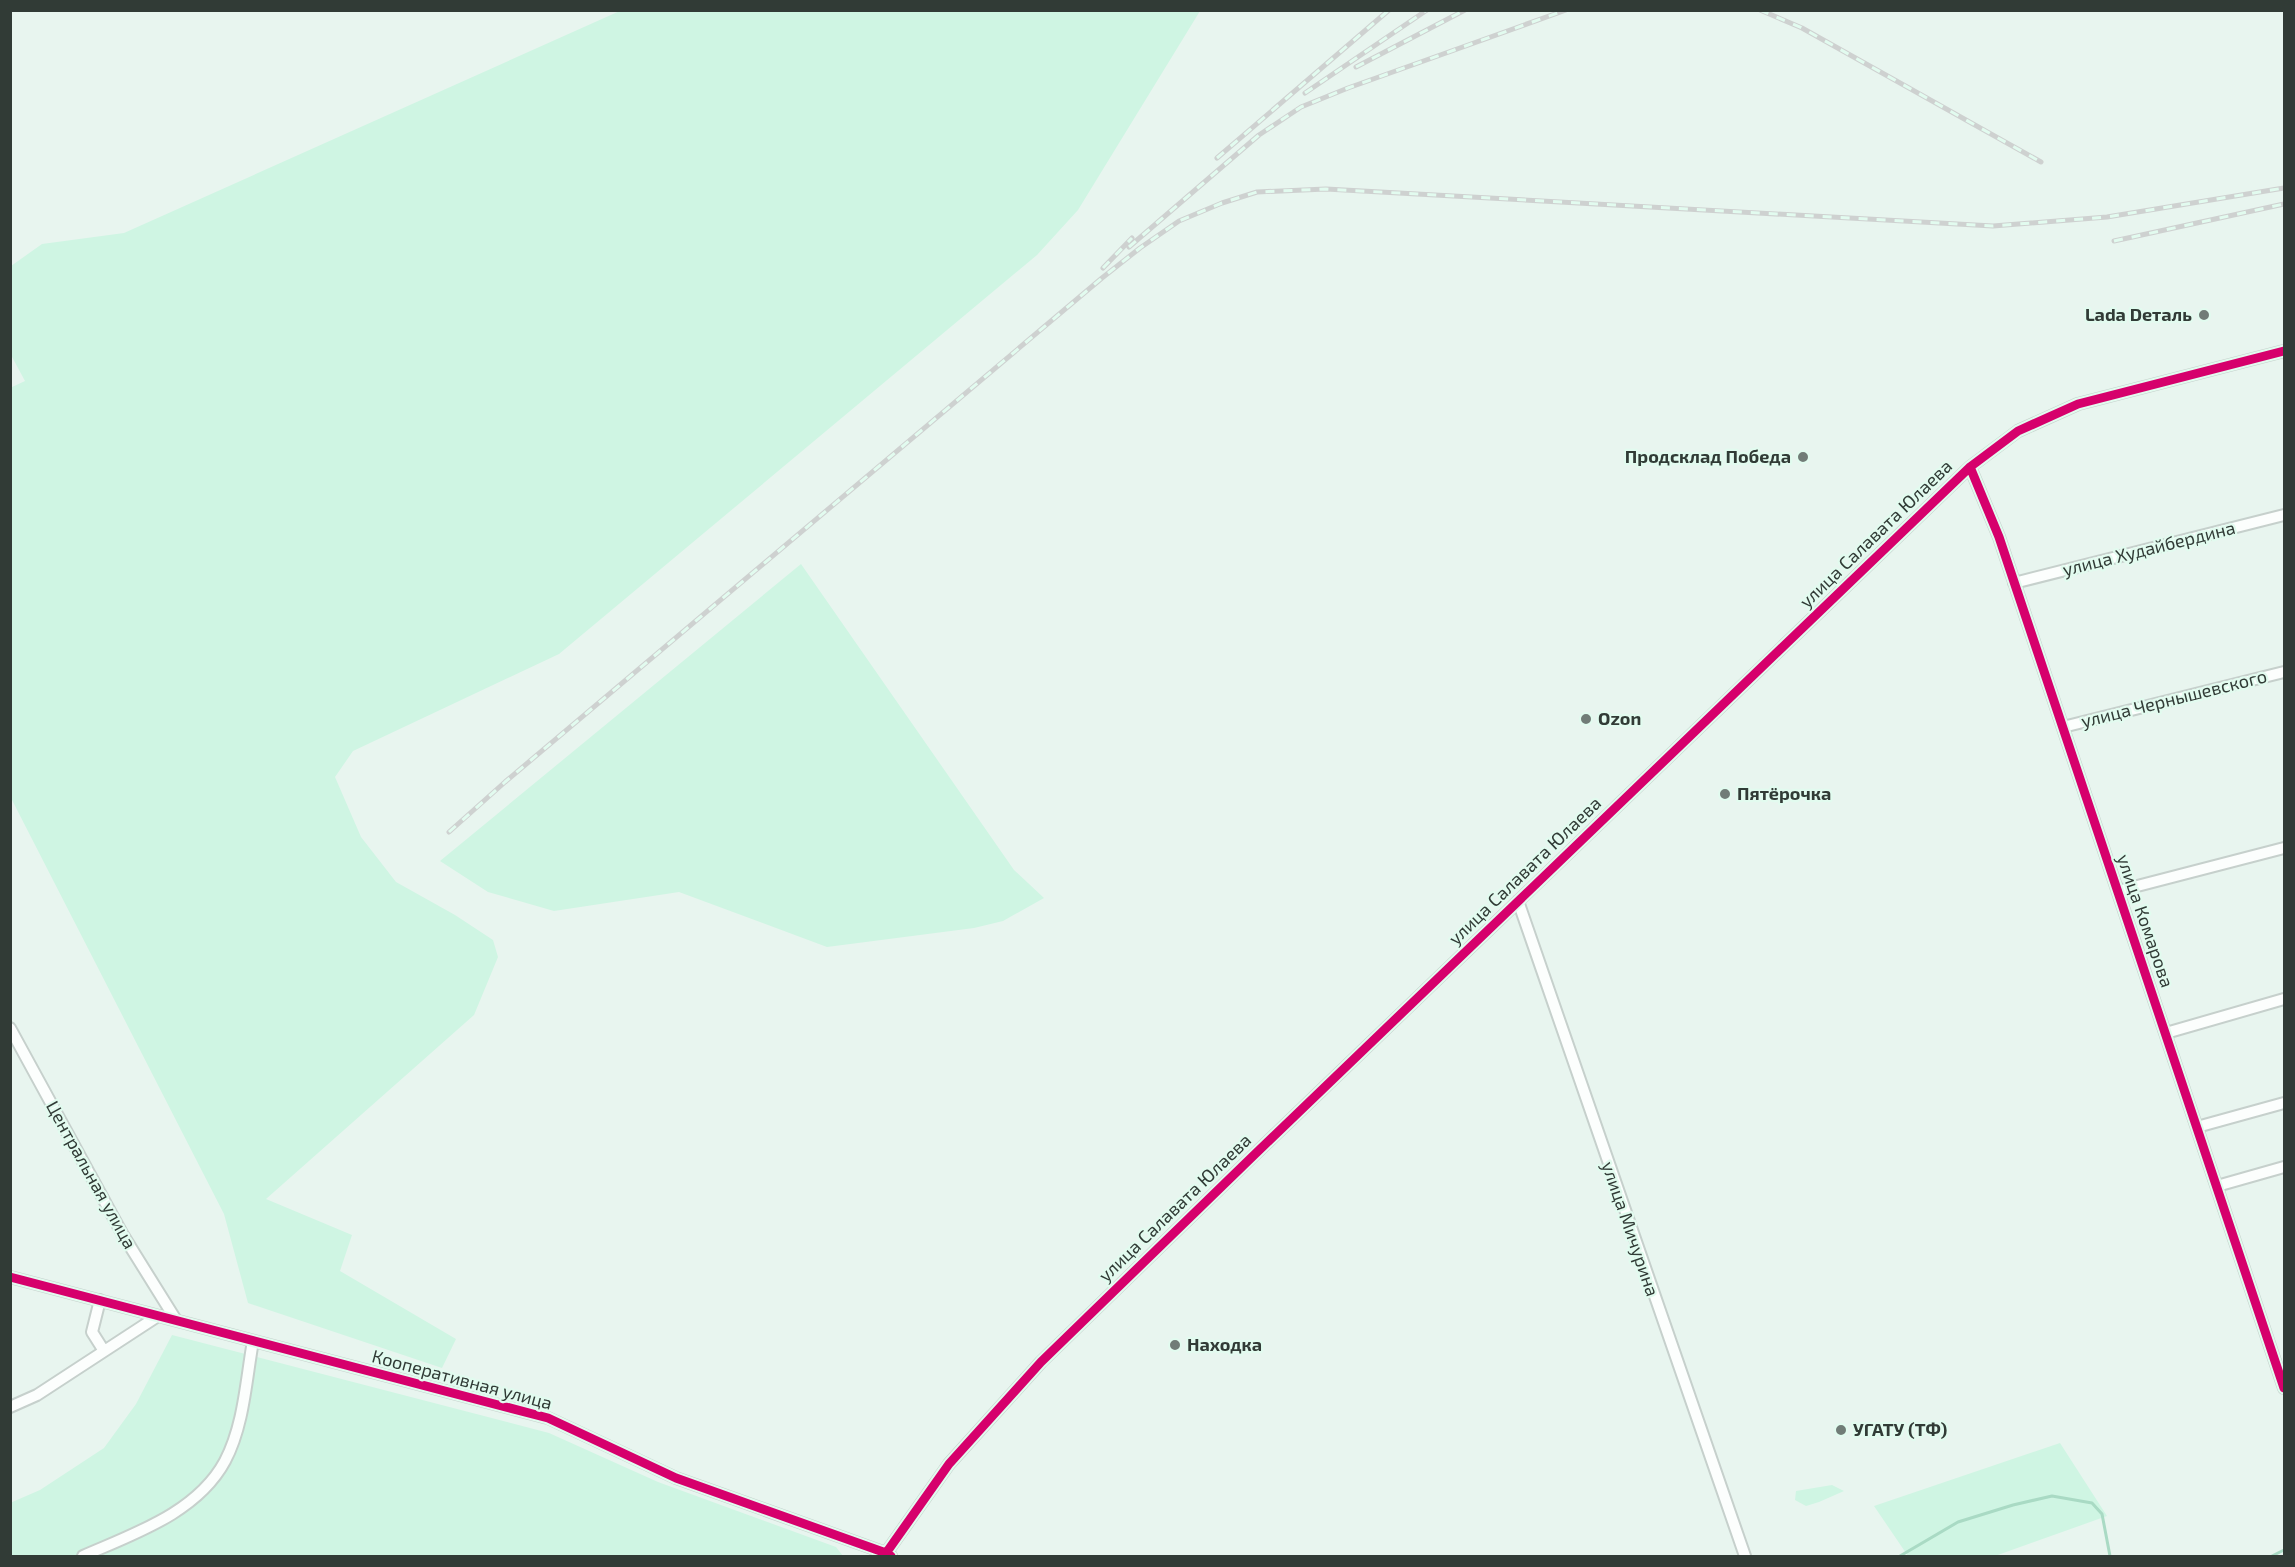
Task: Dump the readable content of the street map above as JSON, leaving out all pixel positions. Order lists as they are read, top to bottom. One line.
{"streets":{"street":["улица Салавата Юлаева","улица Худайбердина","улица Чернышевского","улица Комарова","Центральная улица","улица Мичурина","Кооперативная улица"]},"crossings":[["улица Салавата Юлаева","улица Комарова"],["улица Салавата Юлаева","улица Мичурина"],["улица Салавата Юлаева","Кооперативная улица"],["улица Худайбердина","улица Комарова"],["улица Чернышевского","улица Комарова"],["Центральная улица","Кооперативная улица"]],"places":["Lada Dеталь","Продсклад Победа","Ozon","Пятёрочка","Находка","УГАТУ (ТФ)"]}
